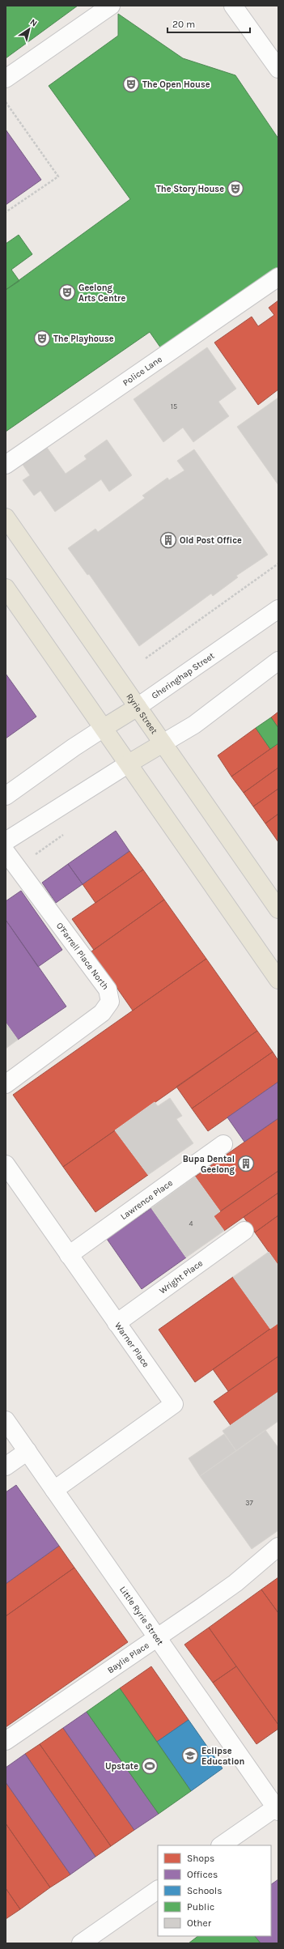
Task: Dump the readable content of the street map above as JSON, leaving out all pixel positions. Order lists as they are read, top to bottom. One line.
{"streets":{"main road":["Gheringhap Street","Ryrie Street"],"street":["Police Lane","O'Farrell Place North","Lawrence Place","Wright Place","Warner Place","Little Ryrie Street","Baylie Place"]},"crossings":[["Gheringhap Street","Ryrie Street"],["Lawrence Place","Warner Place"],["Wright Place","Warner Place"],["Warner Place","Little Ryrie Street"],["Little Ryrie Street","Baylie Place"]],"places":{"theatre":["The Open House","The Story House","Geelong Arts Centre","The Playhouse"],"building":["Old Post Office","Bupa Dental Geelong"],"school or university":["Eclipse Education"],"sports":["Upstate"]},"house_numbers":["15","4","37"],"legend":["Shops","Offices","Schools","Public","Other"],"scale_bar":"20 m","north":"top right"}
